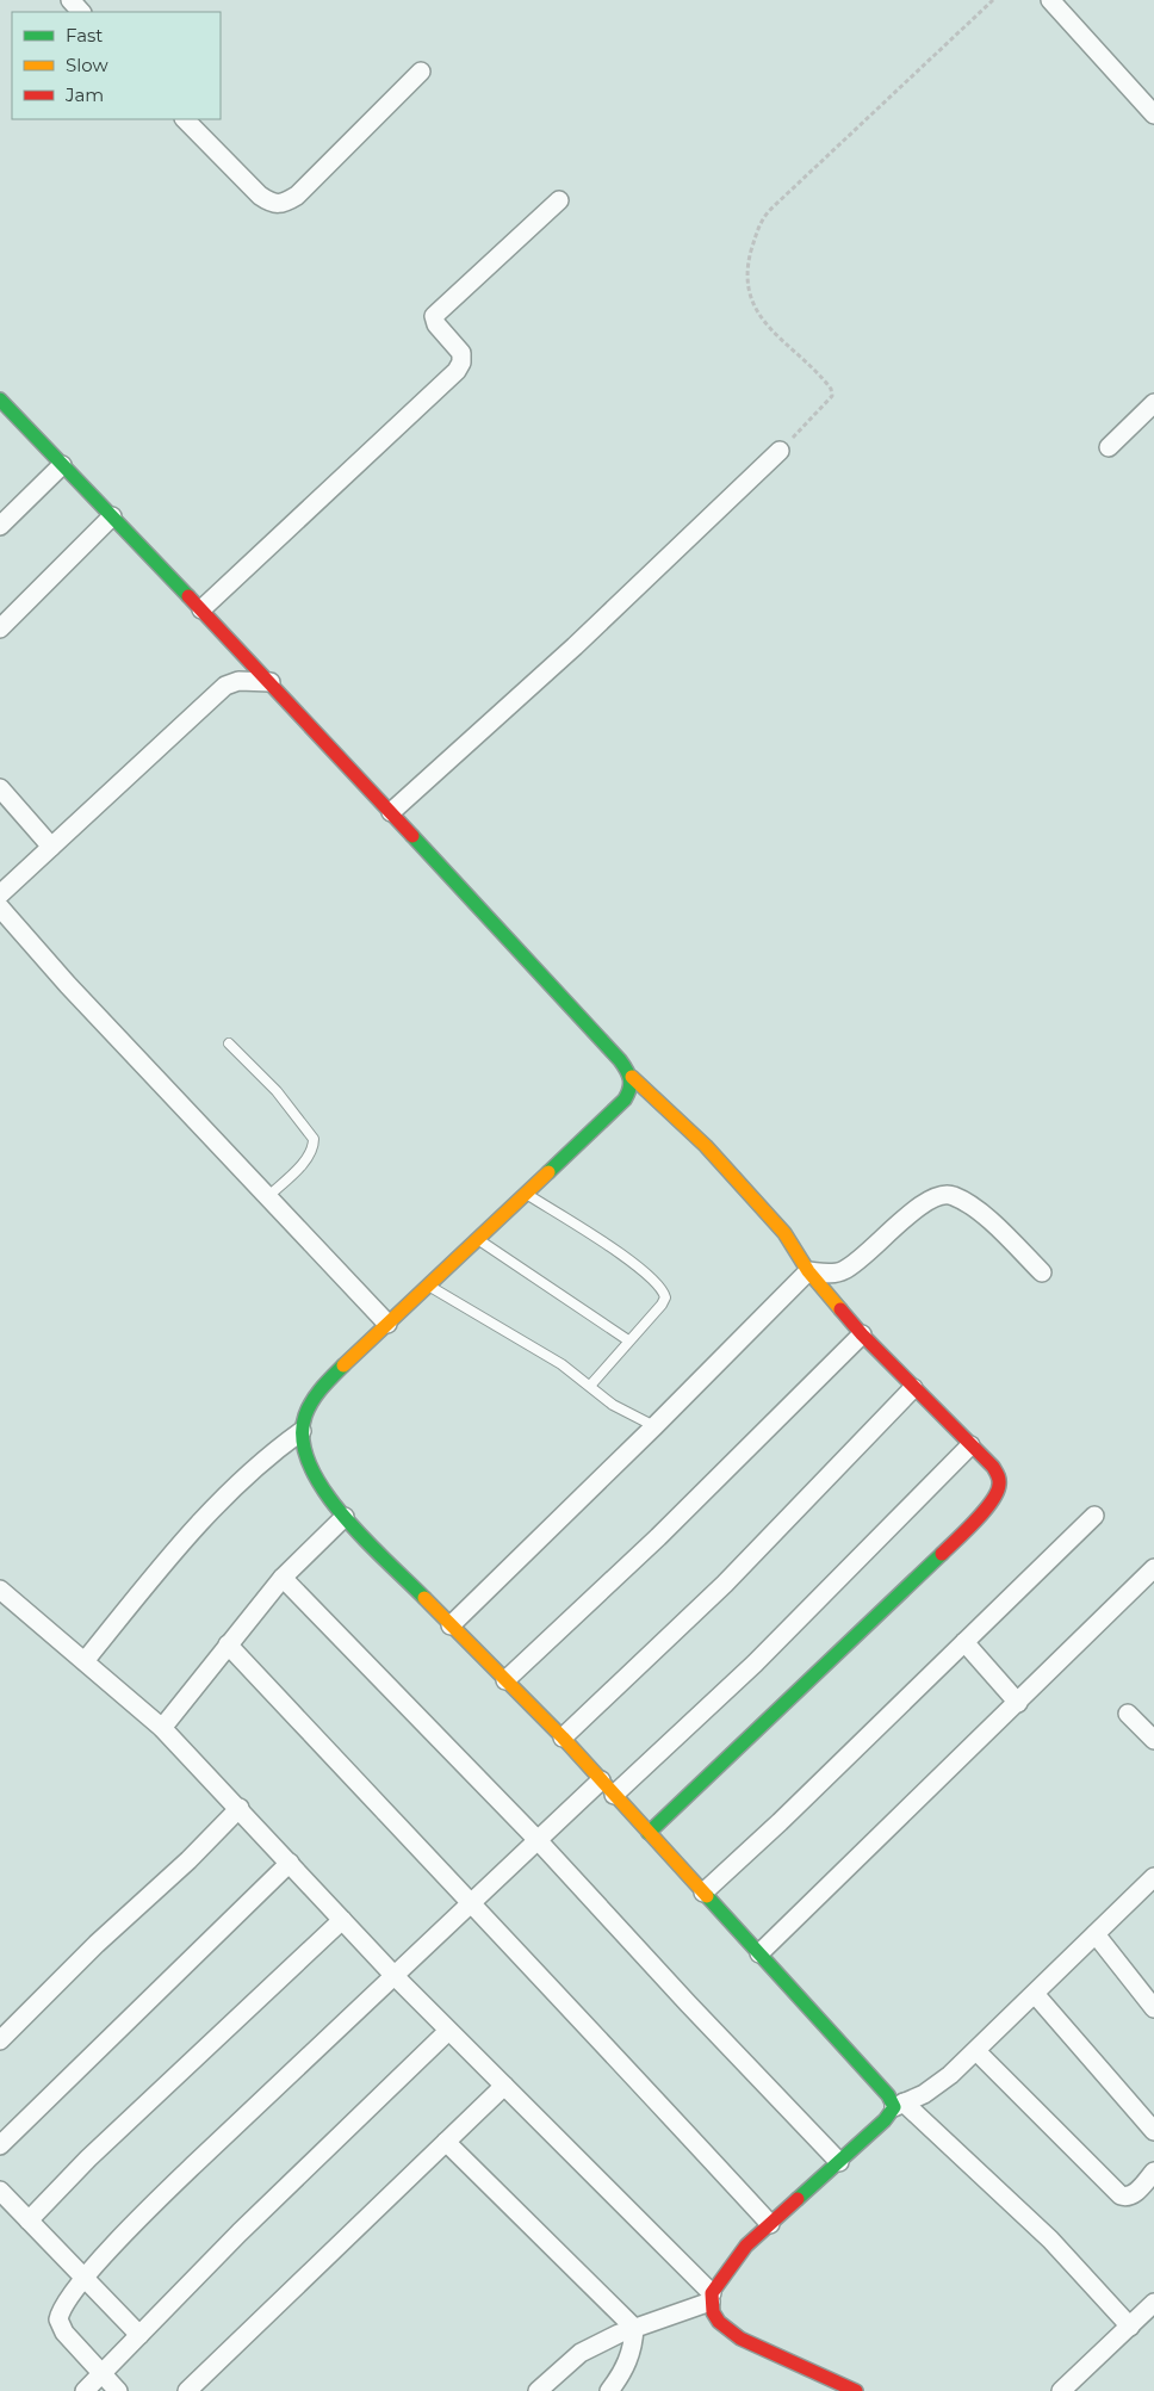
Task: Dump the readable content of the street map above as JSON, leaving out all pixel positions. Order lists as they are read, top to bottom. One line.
{"legend":["Fast","Slow","Jam"]}
